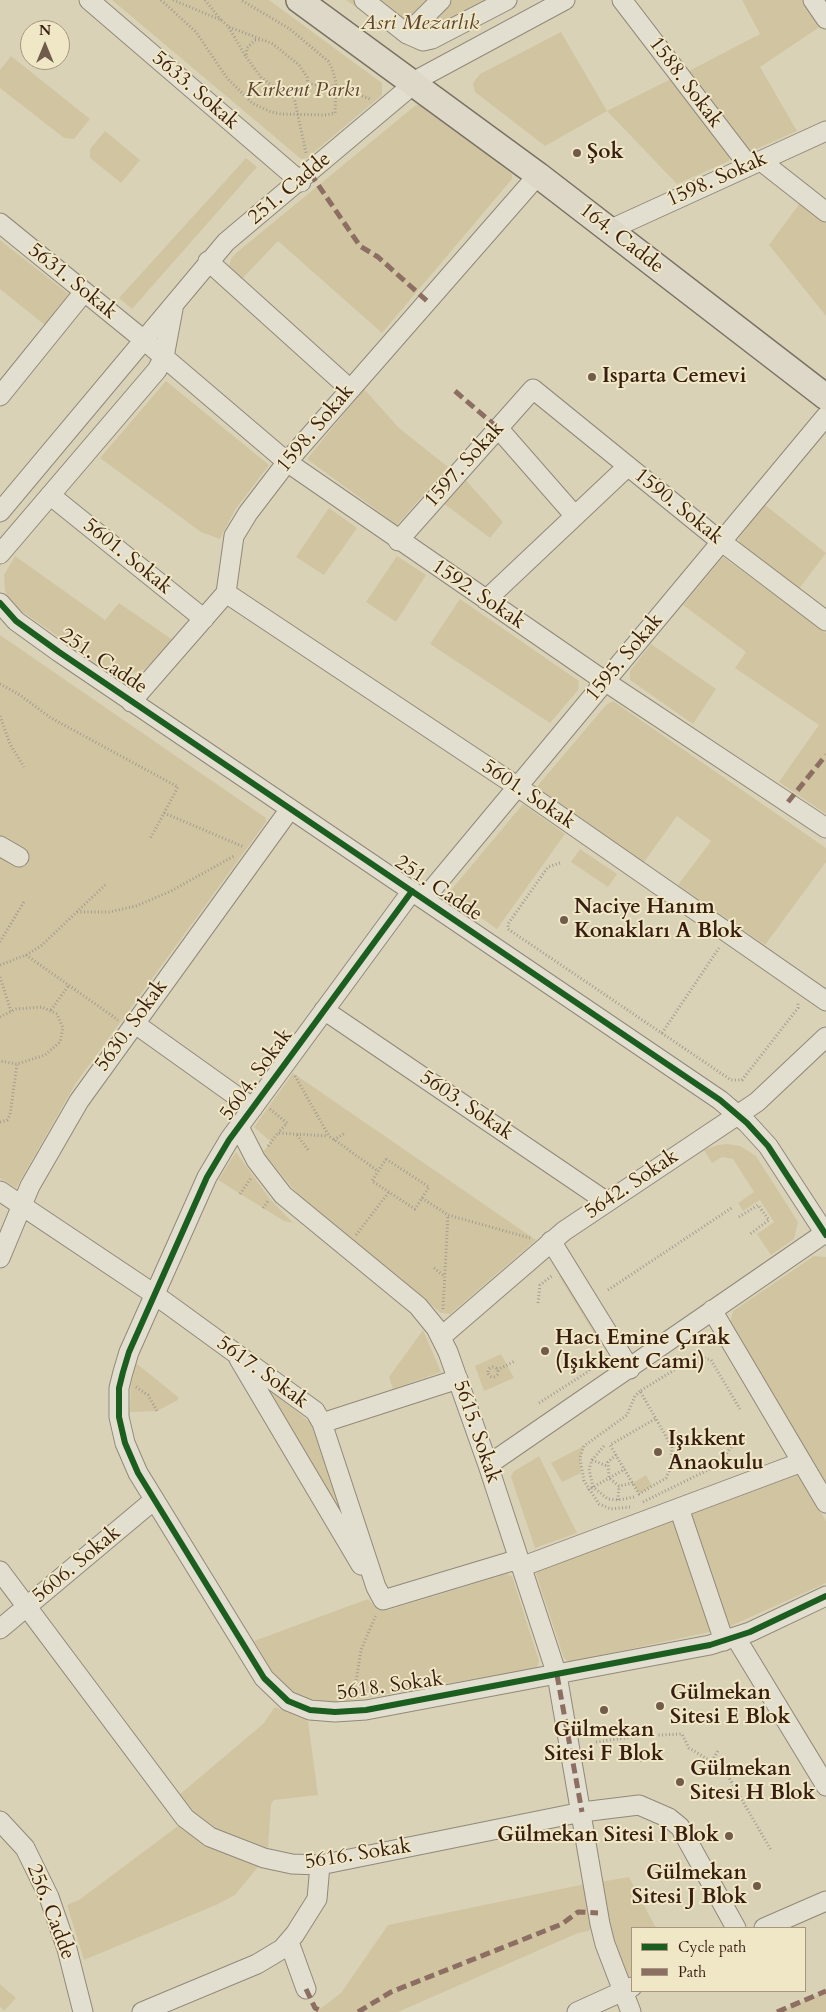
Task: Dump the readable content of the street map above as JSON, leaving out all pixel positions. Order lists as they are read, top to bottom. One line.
{"streets":{"main road":["164. Cadde"],"street":["1588. Sokak","5633. Sokak","1598. Sokak","251. Cadde","5631. Sokak","1597. Sokak","1590. Sokak","5601. Sokak","1592. Sokak","1595. Sokak","5630. Sokak","5604. Sokak","5603. Sokak","5642. Sokak","5617. Sokak","5615. Sokak","5606. Sokak","5618. Sokak","5616. Sokak","256. Cadde"]},"crossings":[["1588. Sokak","1598. Sokak"],["5633. Sokak","251. Cadde"],["1598. Sokak","164. Cadde"],["1598. Sokak","5601. Sokak"],["1598. Sokak","1592. Sokak"],["251. Cadde","164. Cadde"],["251. Cadde","5631. Sokak"],["251. Cadde","5601. Sokak"],["251. Cadde","1592. Sokak"],["251. Cadde","1595. Sokak"],["251. Cadde","5630. Sokak"],["251. Cadde","5604. Sokak"],["251. Cadde","5642. Sokak"],["5631. Sokak","1592. Sokak"],["1597. Sokak","1590. Sokak"],["1597. Sokak","1592. Sokak"],["1590. Sokak","1595. Sokak"],["5601. Sokak","1595. Sokak"],["1592. Sokak","1595. Sokak"],["1595. Sokak","5604. Sokak"],["5630. Sokak","5617. Sokak"],["5604. Sokak","5603. Sokak"],["5604. Sokak","5617. Sokak"],["5604. Sokak","5615. Sokak"],["5604. Sokak","5618. Sokak"],["5603. Sokak","5642. Sokak"],["5642. Sokak","5615. Sokak"],["5617. Sokak","5618. Sokak"],["5615. Sokak","5618. Sokak"],["5615. Sokak","5616. Sokak"],["5606. Sokak","5618. Sokak"],["5606. Sokak","5616. Sokak"]],"parks":["Asri Mezarlık","Kırkent Parkı"],"places":["Şok","Isparta Cemevi","Naciye Hanım Konakları A Blok","Hacı Emine Çırak (Işıkkent Cami)","Işıkkent Anaokulu","Gülmekan Sitesi E Blok","Gülmekan Sitesi F Blok","Gülmekan Sitesi H Blok","Gülmekan Sitesi I Blok","Gülmekan Sitesi J Blok"],"legend":["Cycle path","Path"],"north":"top"}
